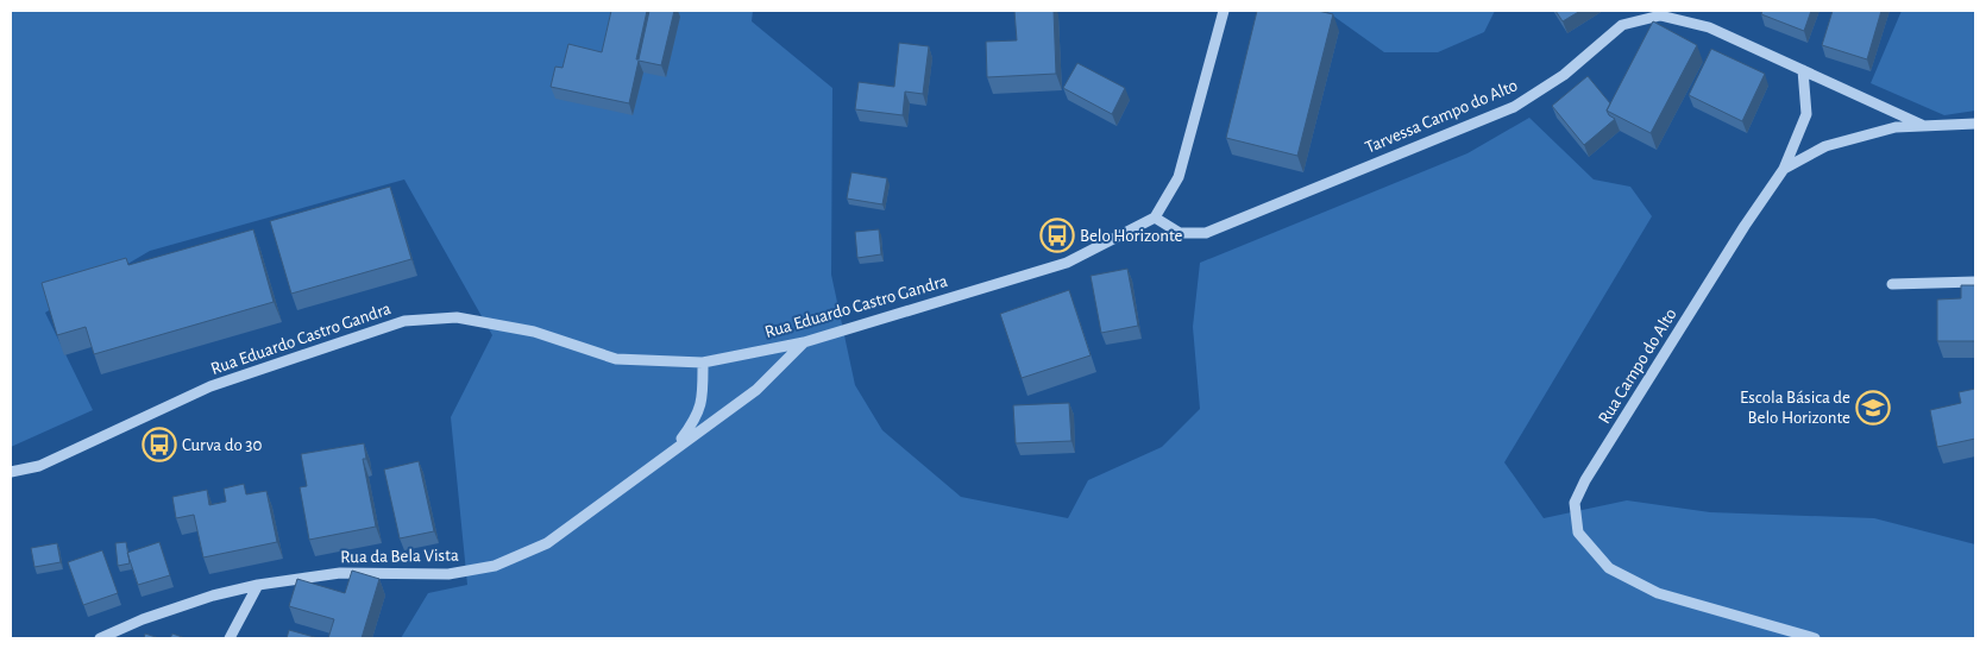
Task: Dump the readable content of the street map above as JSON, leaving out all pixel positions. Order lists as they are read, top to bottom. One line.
{"streets":{"street":["Tarvessa Campo do Alto","Rua Eduardo Castro Gandra","Rua Campo do Alto","Rua da Bela Vista"]},"crossings":[["Tarvessa Campo do Alto","Rua Eduardo Castro Gandra"],["Tarvessa Campo do Alto","Rua Campo do Alto"],["Rua Eduardo Castro Gandra","Rua da Bela Vista"]],"places":{"bus stop":["Belo Horizonte","Curva do 30"],"school or university":["Escola Básica de Belo Horizonte"]}}
